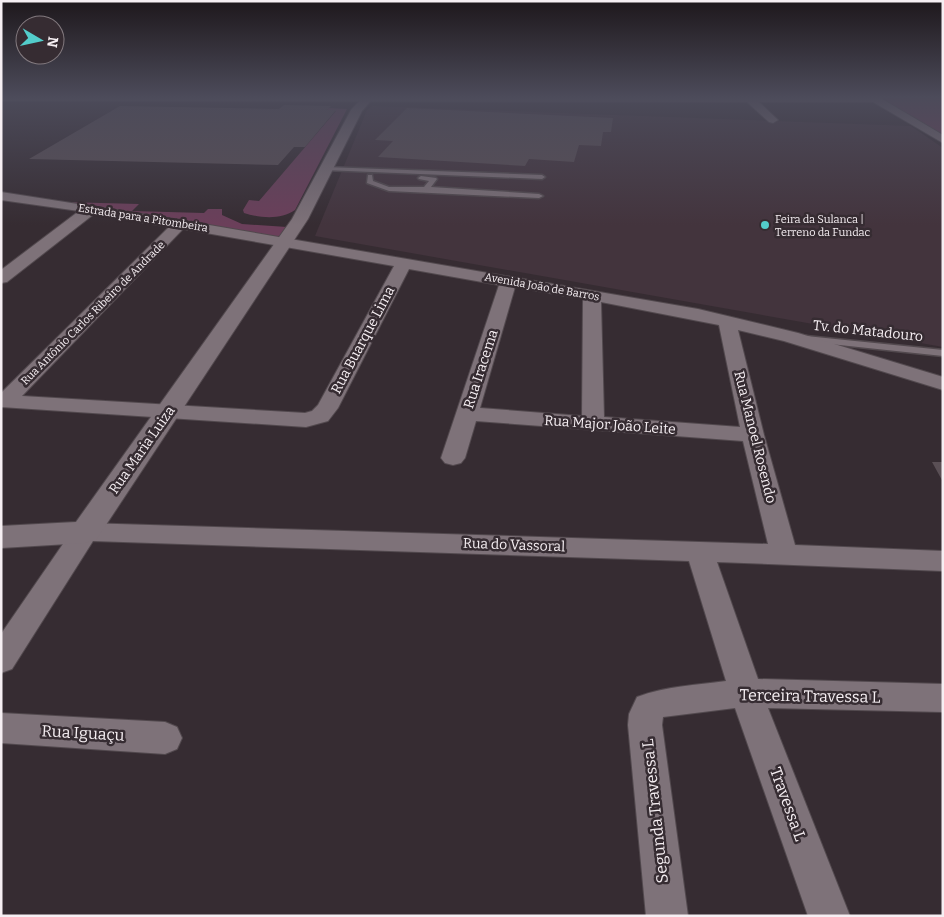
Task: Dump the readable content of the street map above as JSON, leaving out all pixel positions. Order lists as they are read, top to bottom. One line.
{"streets":{"street":["Estrada para a Pitombeira","Avenida João de Barros","Rua Antônio Carlos Ribeiro de Andrade","Rua Buarque Lima","Rua Iracema","Rua Major João Leite","Rua Manoel Rosendo","Rua Maria Luiza","Rua do Vassoral","Terceira Travessa L","Rua Iguaçu","Travessa L","Segunda Travessa L"],"lane":["Tv. do Matadouro"]},"crossings":[["Estrada para a Pitombeira","Avenida João de Barros"],["Estrada para a Pitombeira","Rua Antônio Carlos Ribeiro de Andrade"],["Estrada para a Pitombeira","Rua Maria Luiza"],["Avenida João de Barros","Tv. do Matadouro"],["Avenida João de Barros","Rua Buarque Lima"],["Avenida João de Barros","Rua Iracema"],["Avenida João de Barros","Rua Manoel Rosendo"],["Avenida João de Barros","Rua Maria Luiza"],["Rua Buarque Lima","Rua Maria Luiza"],["Rua Iracema","Rua Major João Leite"],["Rua Major João Leite","Rua Manoel Rosendo"],["Rua Manoel Rosendo","Rua do Vassoral"],["Rua Maria Luiza","Rua do Vassoral"],["Rua do Vassoral","Travessa L"],["Terceira Travessa L","Travessa L"],["Terceira Travessa L","Segunda Travessa L"]],"places":["Feira da Sulanca | Terreno da Fundac"],"north":"right"}
